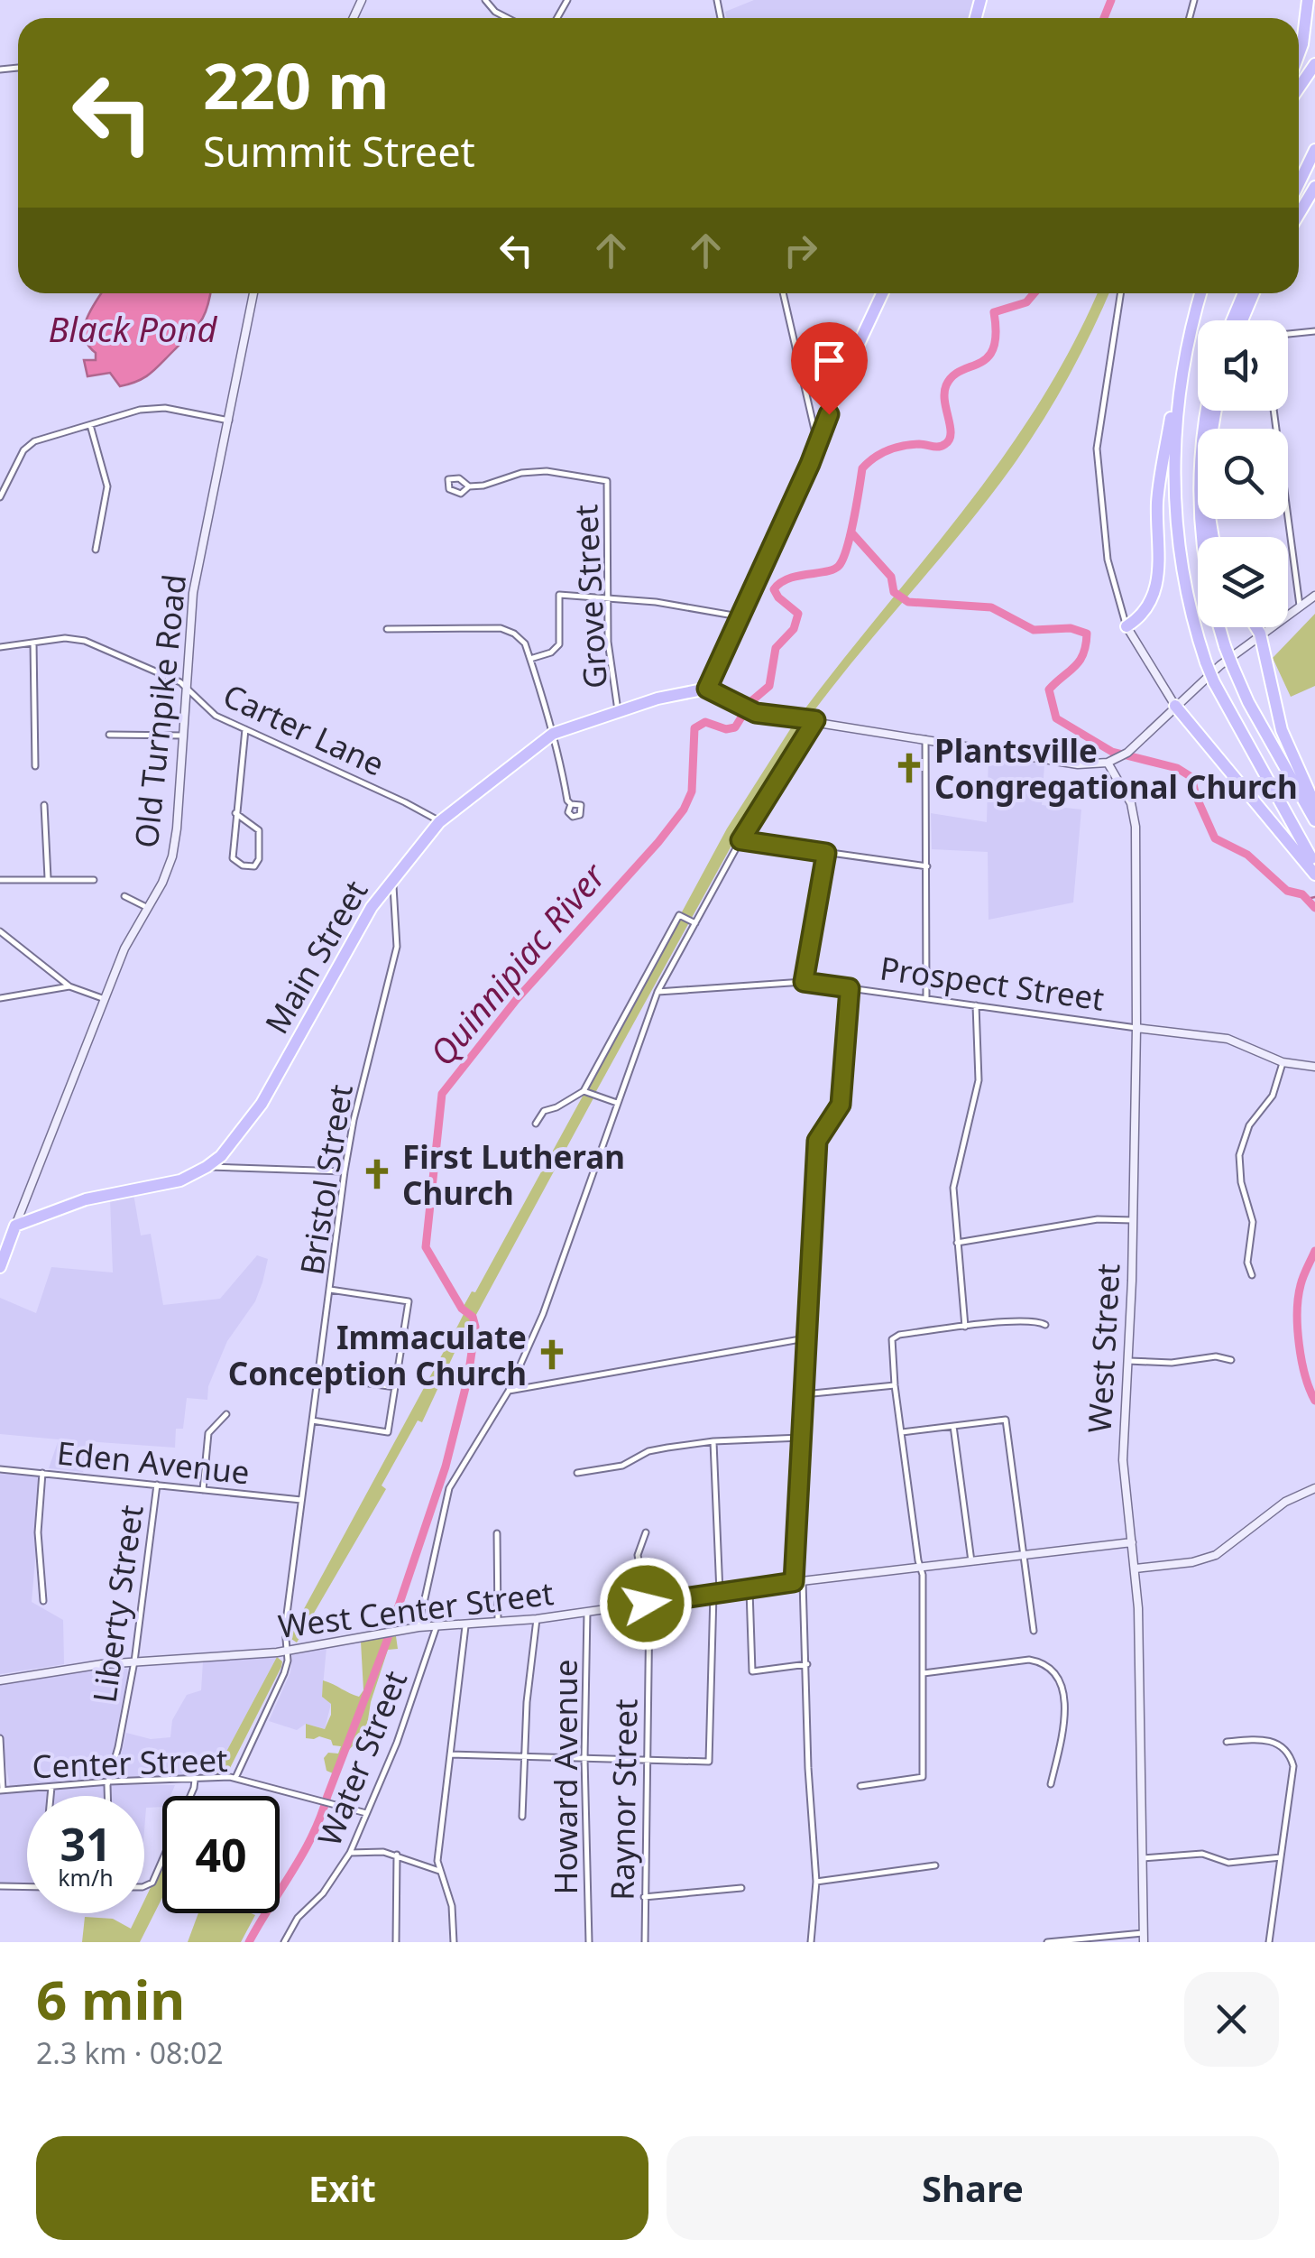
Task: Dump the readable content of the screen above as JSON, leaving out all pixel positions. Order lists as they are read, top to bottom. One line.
{"streets":{"highway":["Main Street"],"main road":["Old Turnpike Road","Prospect Street","West Street","West Center Street"],"street":["Grove Street","Carter Lane","Bristol Street","Eden Avenue","Liberty Street","Water Street","Center Street","Howard Avenue","Raynor Street"]},"crossings":[["Grove Street","Main Street"],["Old Turnpike Road","Carter Lane"],["Old Turnpike Road","Main Street"],["Carter Lane","Main Street"],["Main Street","Bristol Street"],["Prospect Street","West Street"],["Bristol Street","Eden Avenue"],["Bristol Street","West Center Street"],["Bristol Street","Center Street"],["West Street","West Center Street"],["Eden Avenue","Liberty Street"],["Liberty Street","West Center Street"],["Liberty Street","Center Street"],["West Center Street","Water Street"],["West Center Street","Howard Avenue"],["West Center Street","Raynor Street"],["Water Street","Center Street"]],"water":["Black Pond","Quinnipiac River"],"places":{"church":["Plantsville Congregational Church","First Lutheran Church","Immaculate Conception Church"]},"page":{"turn":["220 m","Summit Street"],"speed":"31 km/h","limit":"40","heading":["6 min","2.3 km · 08:02"],"buttons":["Exit","Share"]}}
